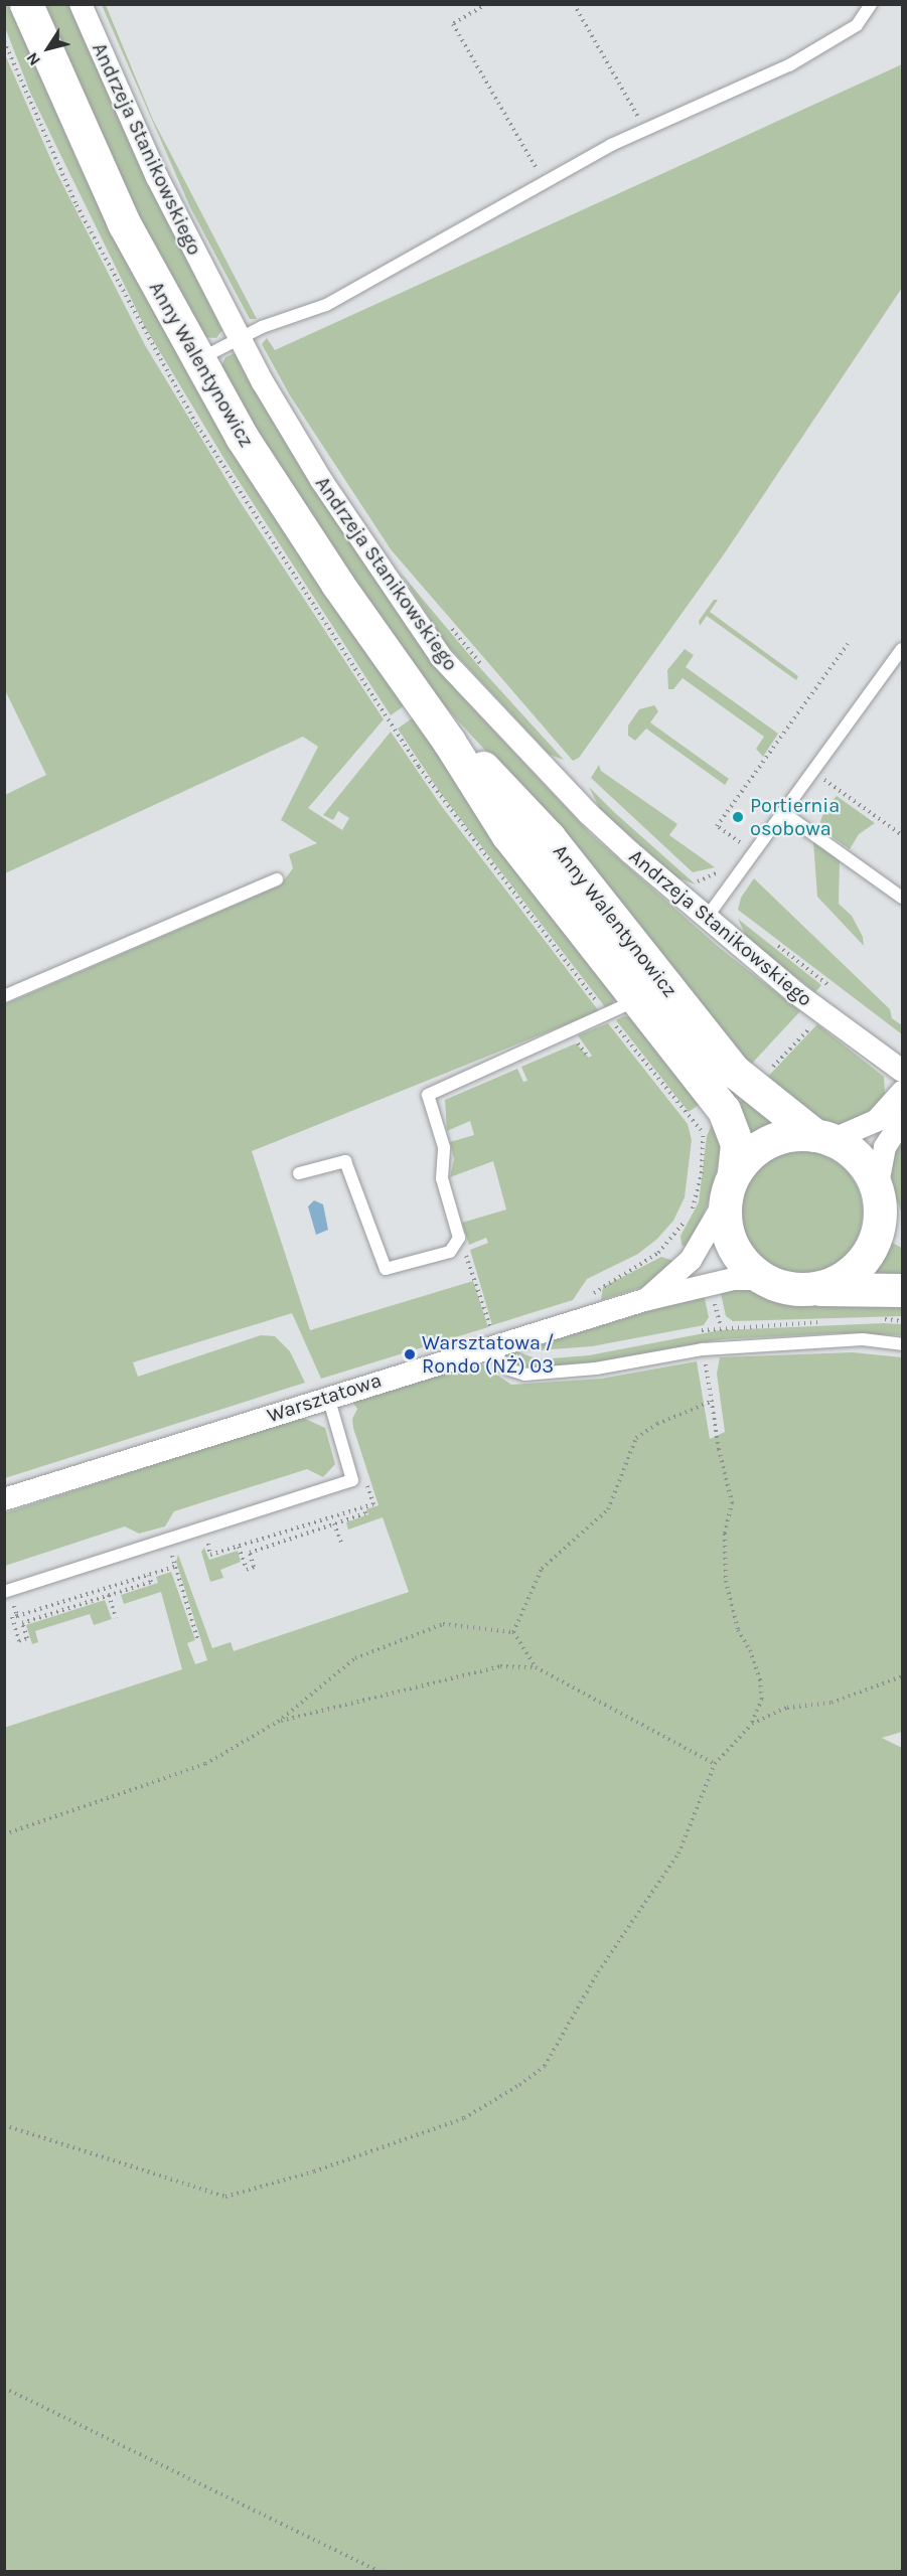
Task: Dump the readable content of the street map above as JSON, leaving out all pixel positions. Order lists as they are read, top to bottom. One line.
{"streets":{"main road":["Anny Walentynowicz"],"street":["Andrzeja Stanikowskiego","Warsztatowa"]},"crossings":[["Anny Walentynowicz","Warsztatowa"]],"places":["Portiernia osobowa","Warsztatowa / Rondo (NŻ) 03"],"north":"bottom left"}
